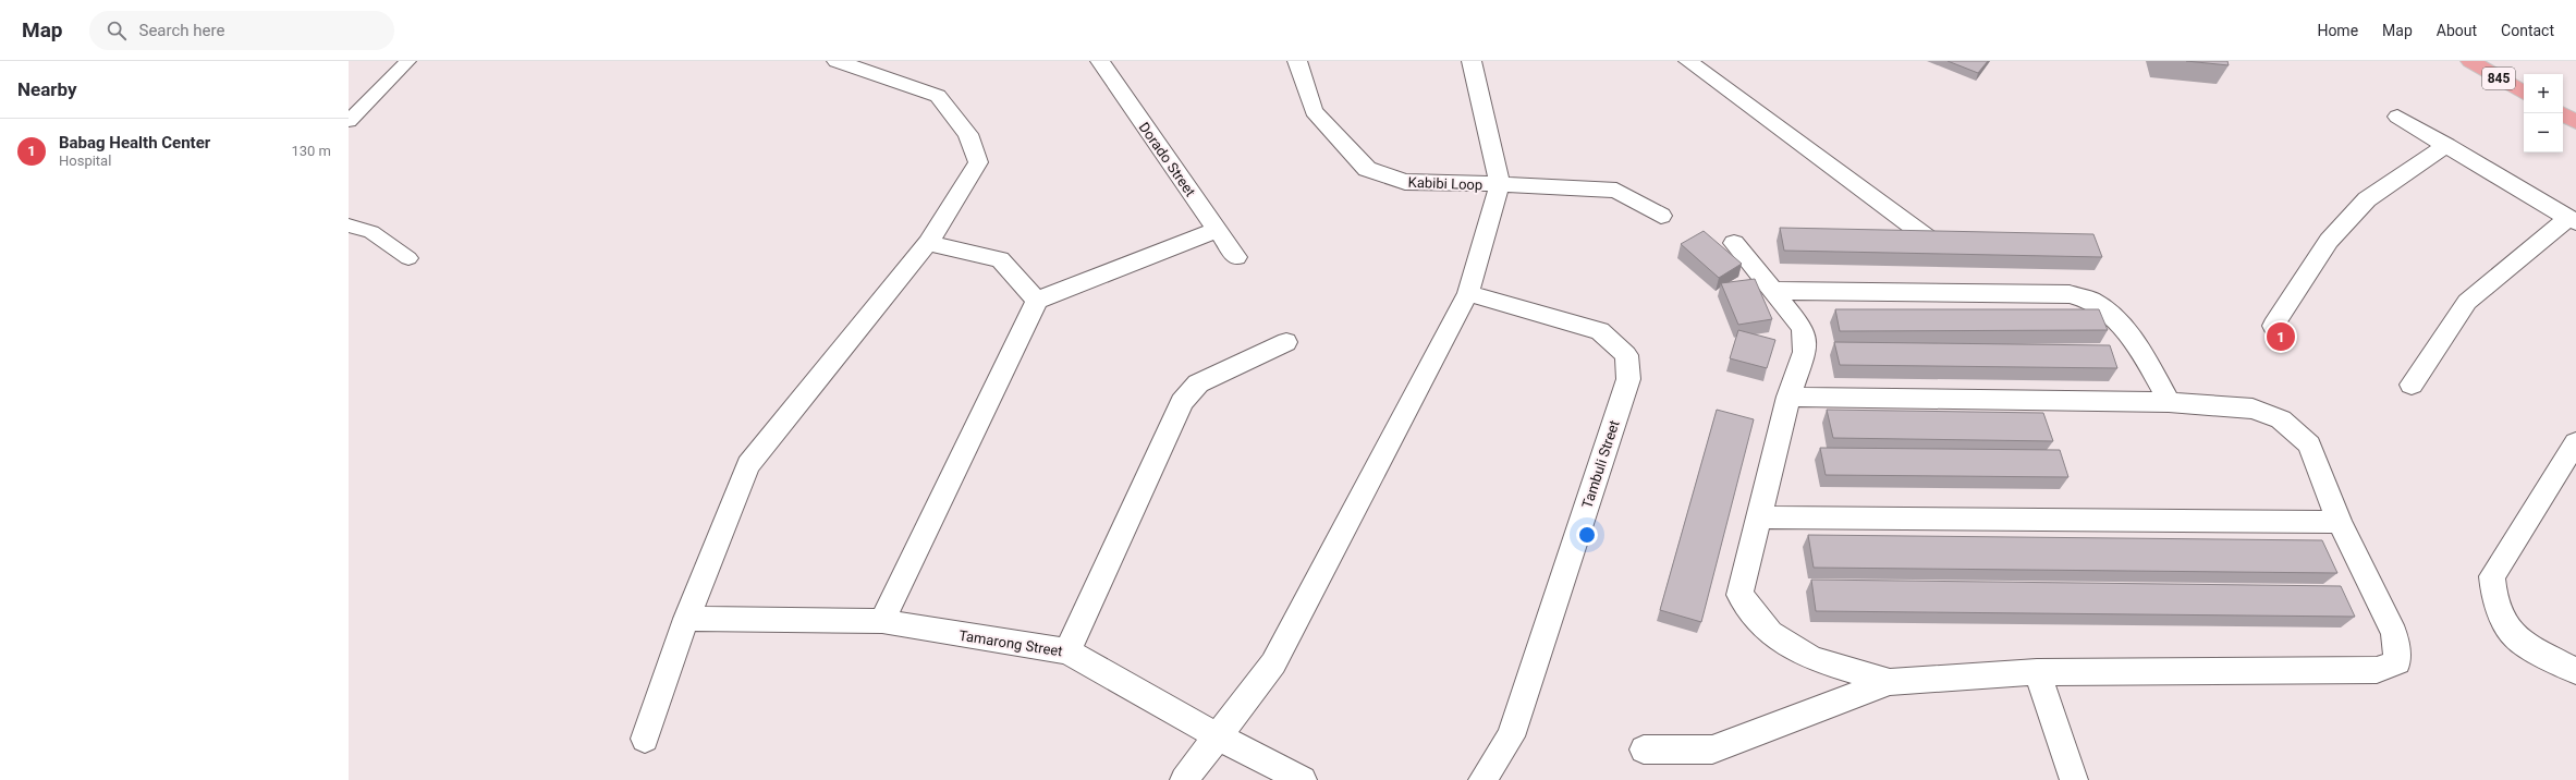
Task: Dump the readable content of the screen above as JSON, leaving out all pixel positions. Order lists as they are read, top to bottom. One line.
{"streets":{"main road":["845"],"street":["Dorado Street","Kabibi Loop","Tambuli Street","Tamarong Street"]},"page":{"header":"Map","search":"Search here","nav":["Home","Map","About","Contact"],"heading":"Nearby","map_buttons":["+","−"],"list":[{"mark":"1","name":"Babag Health Center","note":"Hospital","value":"130 m"}],"pins":"1"}}
